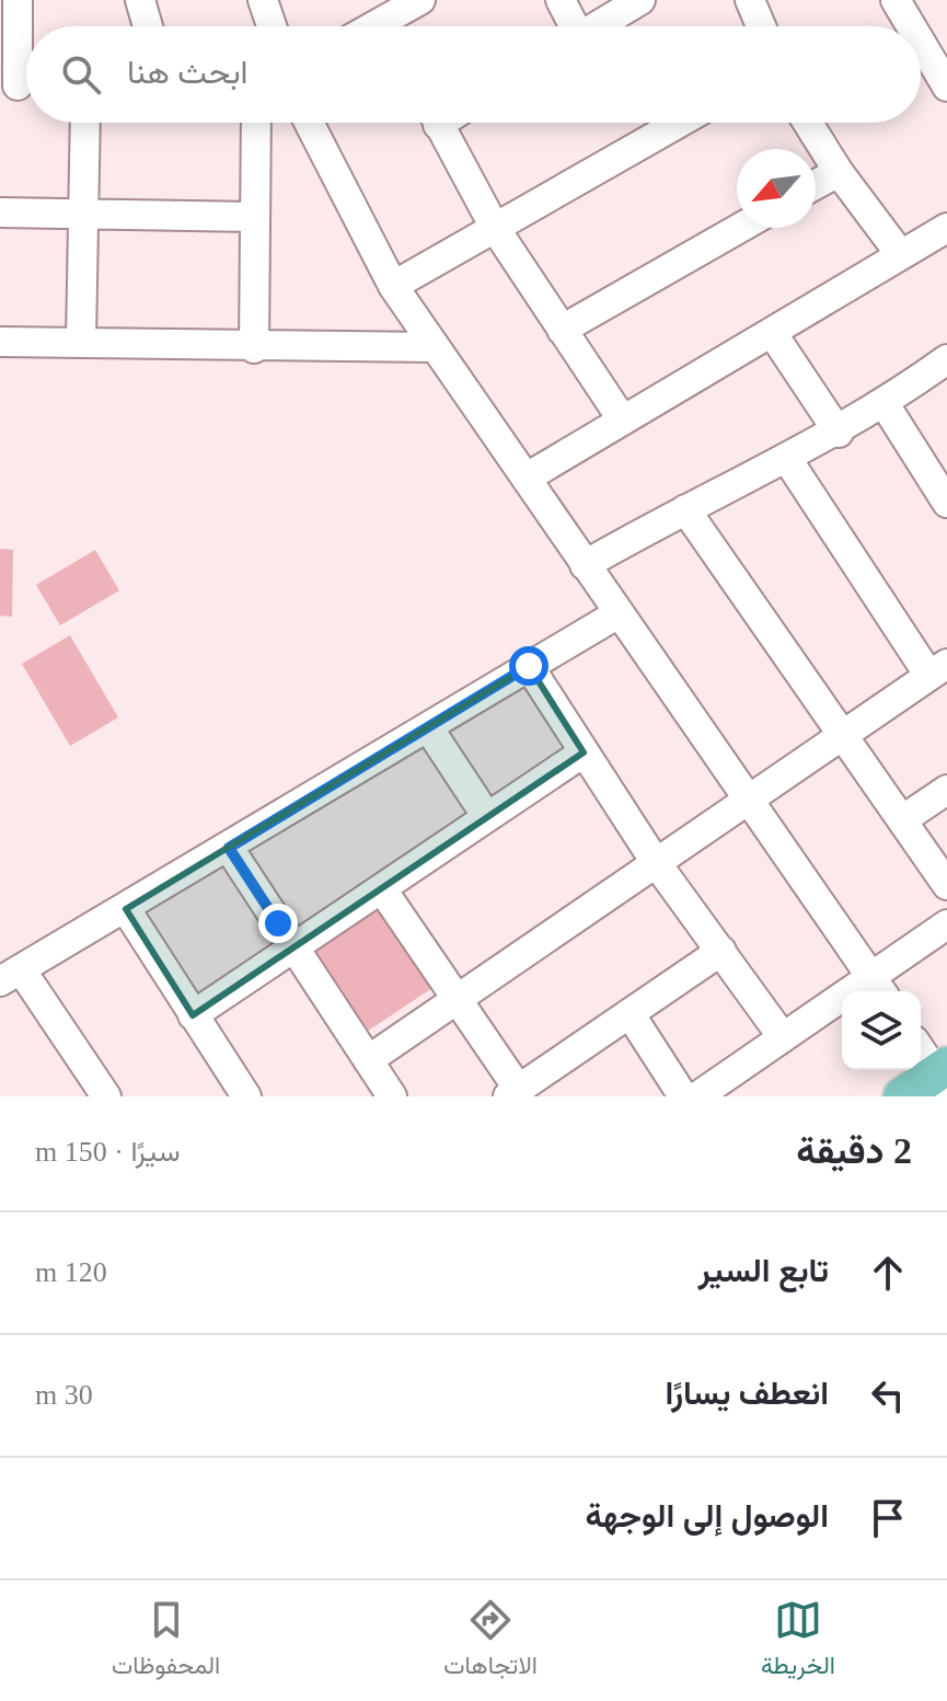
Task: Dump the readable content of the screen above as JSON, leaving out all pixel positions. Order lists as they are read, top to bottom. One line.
{"north":"bottom left","page":{"search":"ابحث هنا","heading":["2 دقيقة","سيرًا · 150 m"],"list":[["تابع السير","120 m"],["انعطف يسارًا","30 m"],"الوصول إلى الوجهة"],"nav":["الخريطة","الاتجاهات","المحفوظات"]}}
